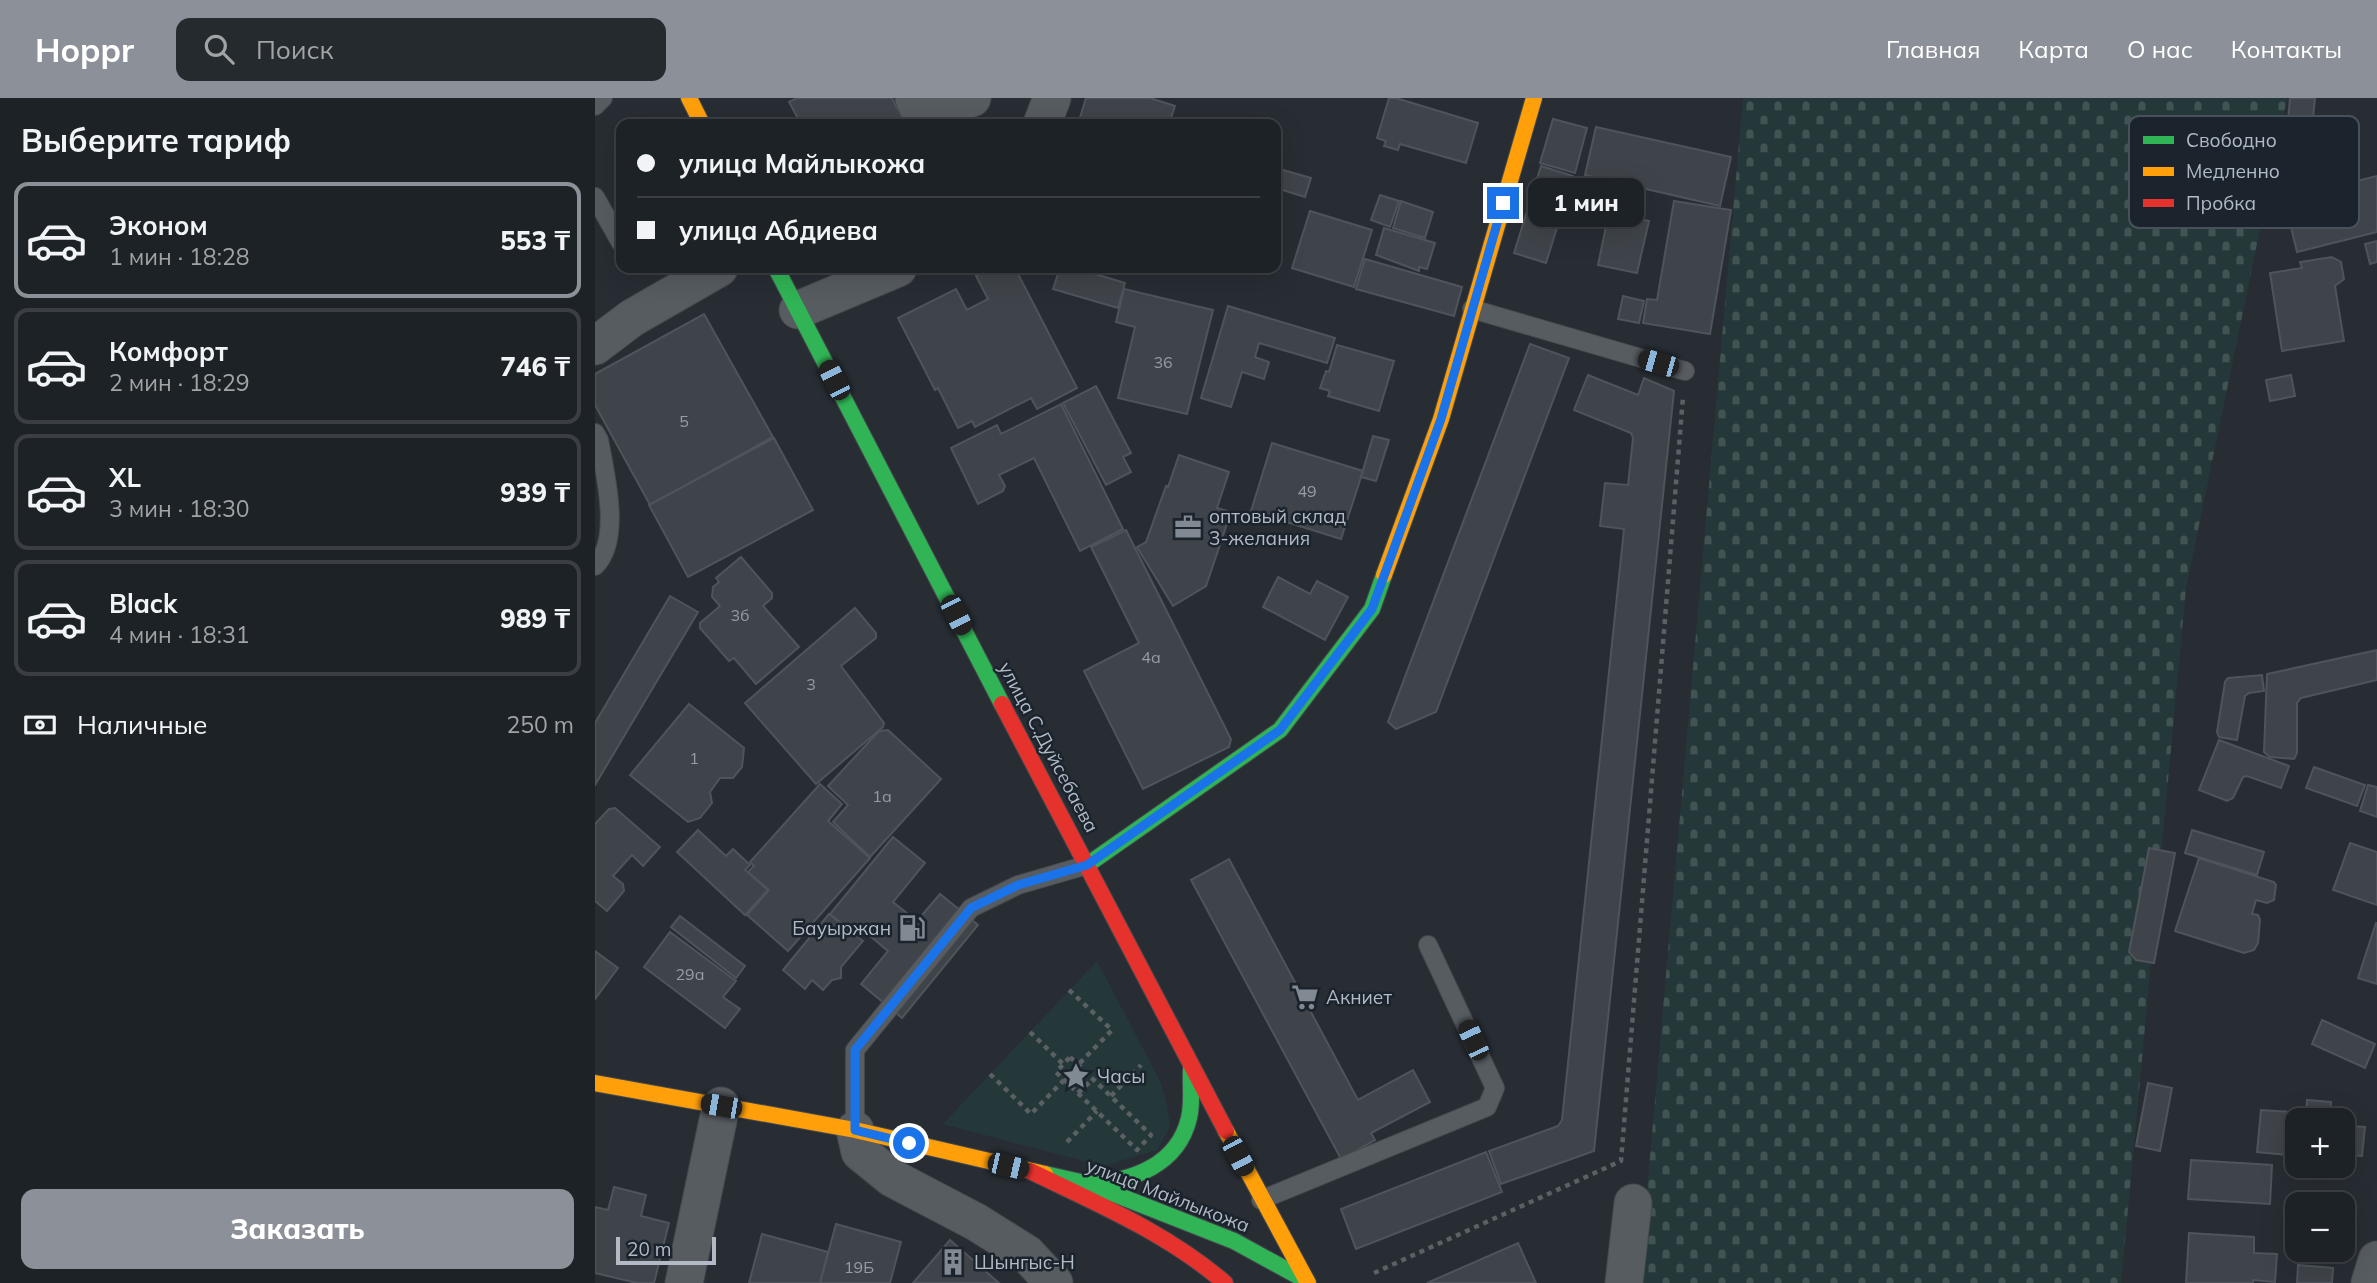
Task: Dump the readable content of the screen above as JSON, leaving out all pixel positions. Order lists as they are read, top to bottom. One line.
{"streets":{"street":["улица С.Дуйсебаева","улица Майлыкожа"]},"crossings":[["улица С.Дуйсебаева","улица Майлыкожа"]],"places":{"office":["оптовый склад 3-желания"],"fuel station":["Бауыржан"],"supermarket":["Акниет"],"place":["Часы"],"building":["Шынгыс-Н"]},"house_numbers":["36","5","49","3б","4а","3","1","1а","29а","19Б"],"legend":["Свободно","Медленно","Пробка"],"scale_bar":"20 m","page":{"header":"Hoppr","search":"Поиск","nav":["Главная","Карта","О нас","Контакты"],"heading":"Выберите тариф","banner":["улица Майлыкожа","улица Абдиева"],"bubble":"1 мин","list":[{"name":"Эконом","note":"1 мин · 18:28","value":"553 ₸"},{"name":"Комфорт","note":"2 мин · 18:29","value":"746 ₸"},{"name":"XL","note":"3 мин · 18:30","value":"939 ₸"},{"name":"Black","note":"4 мин · 18:31","value":"989 ₸"}],"pay":["Наличные","250 m"],"map_buttons":["+","−"],"buttons":"Заказать","scale":"20 m"}}
